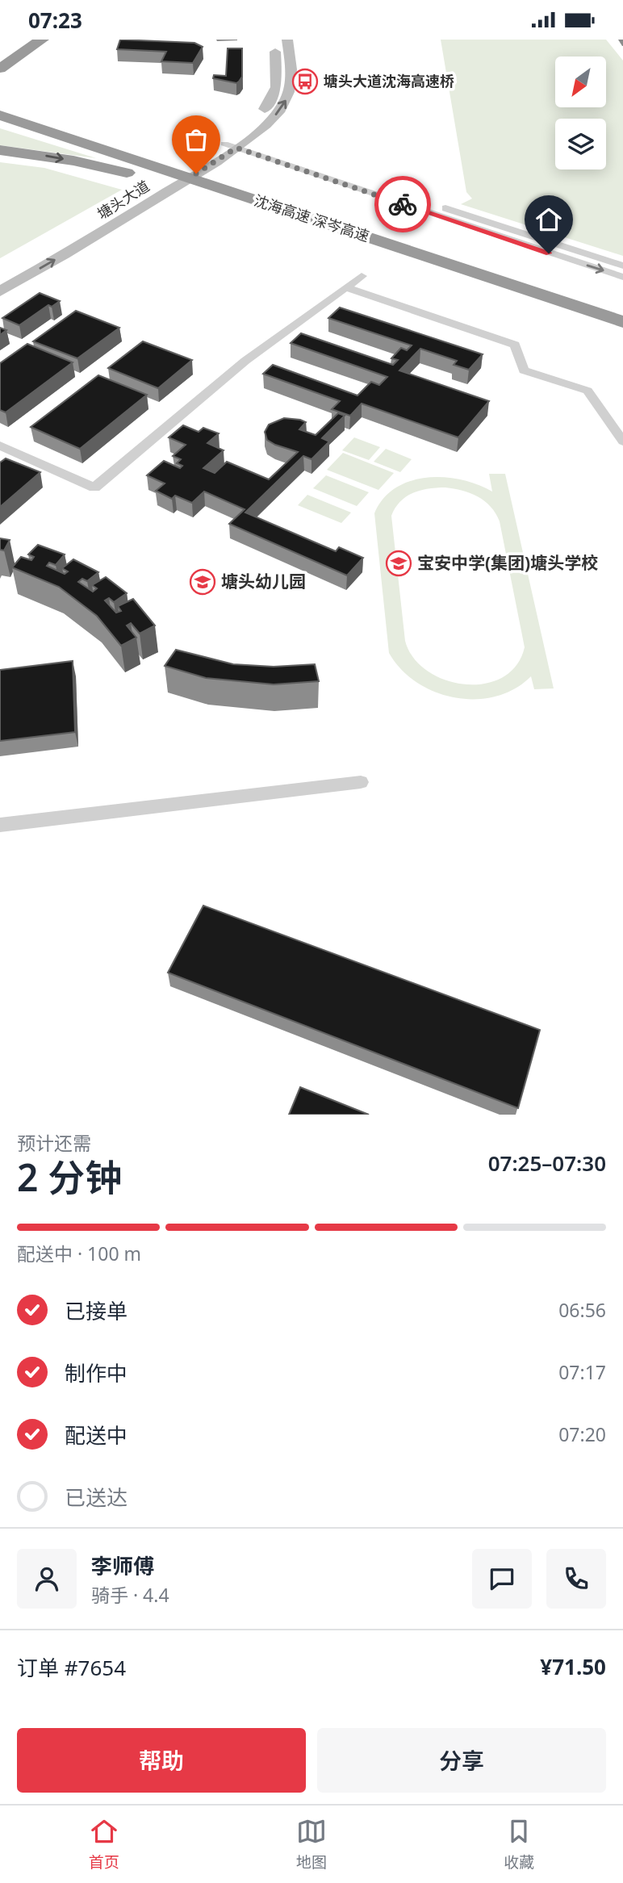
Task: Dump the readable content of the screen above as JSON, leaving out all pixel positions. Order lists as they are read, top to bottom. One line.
{"streets":{"highway":["沈海高速 深岑高速"],"main road":["塘头大道"]},"places":{"bus stop":["塘头大道沈海高速桥"],"school or university":["宝安中学(集团)塘头学校","塘头幼儿园"]},"north":"bottom left","page":{"status":"07:23","heading":["2 分钟","预计还需","07:25–07:30"],"panel":["李师傅","骑手 · 4.4","订单 #7654","¥71.50"],"bar":"配送中 · 100 m","list":[["已接单","06:56"],["制作中","07:17"],["配送中","07:20"],"已送达"],"buttons":["帮助","分享"],"tabs":["首页","地图","收藏"]}}
